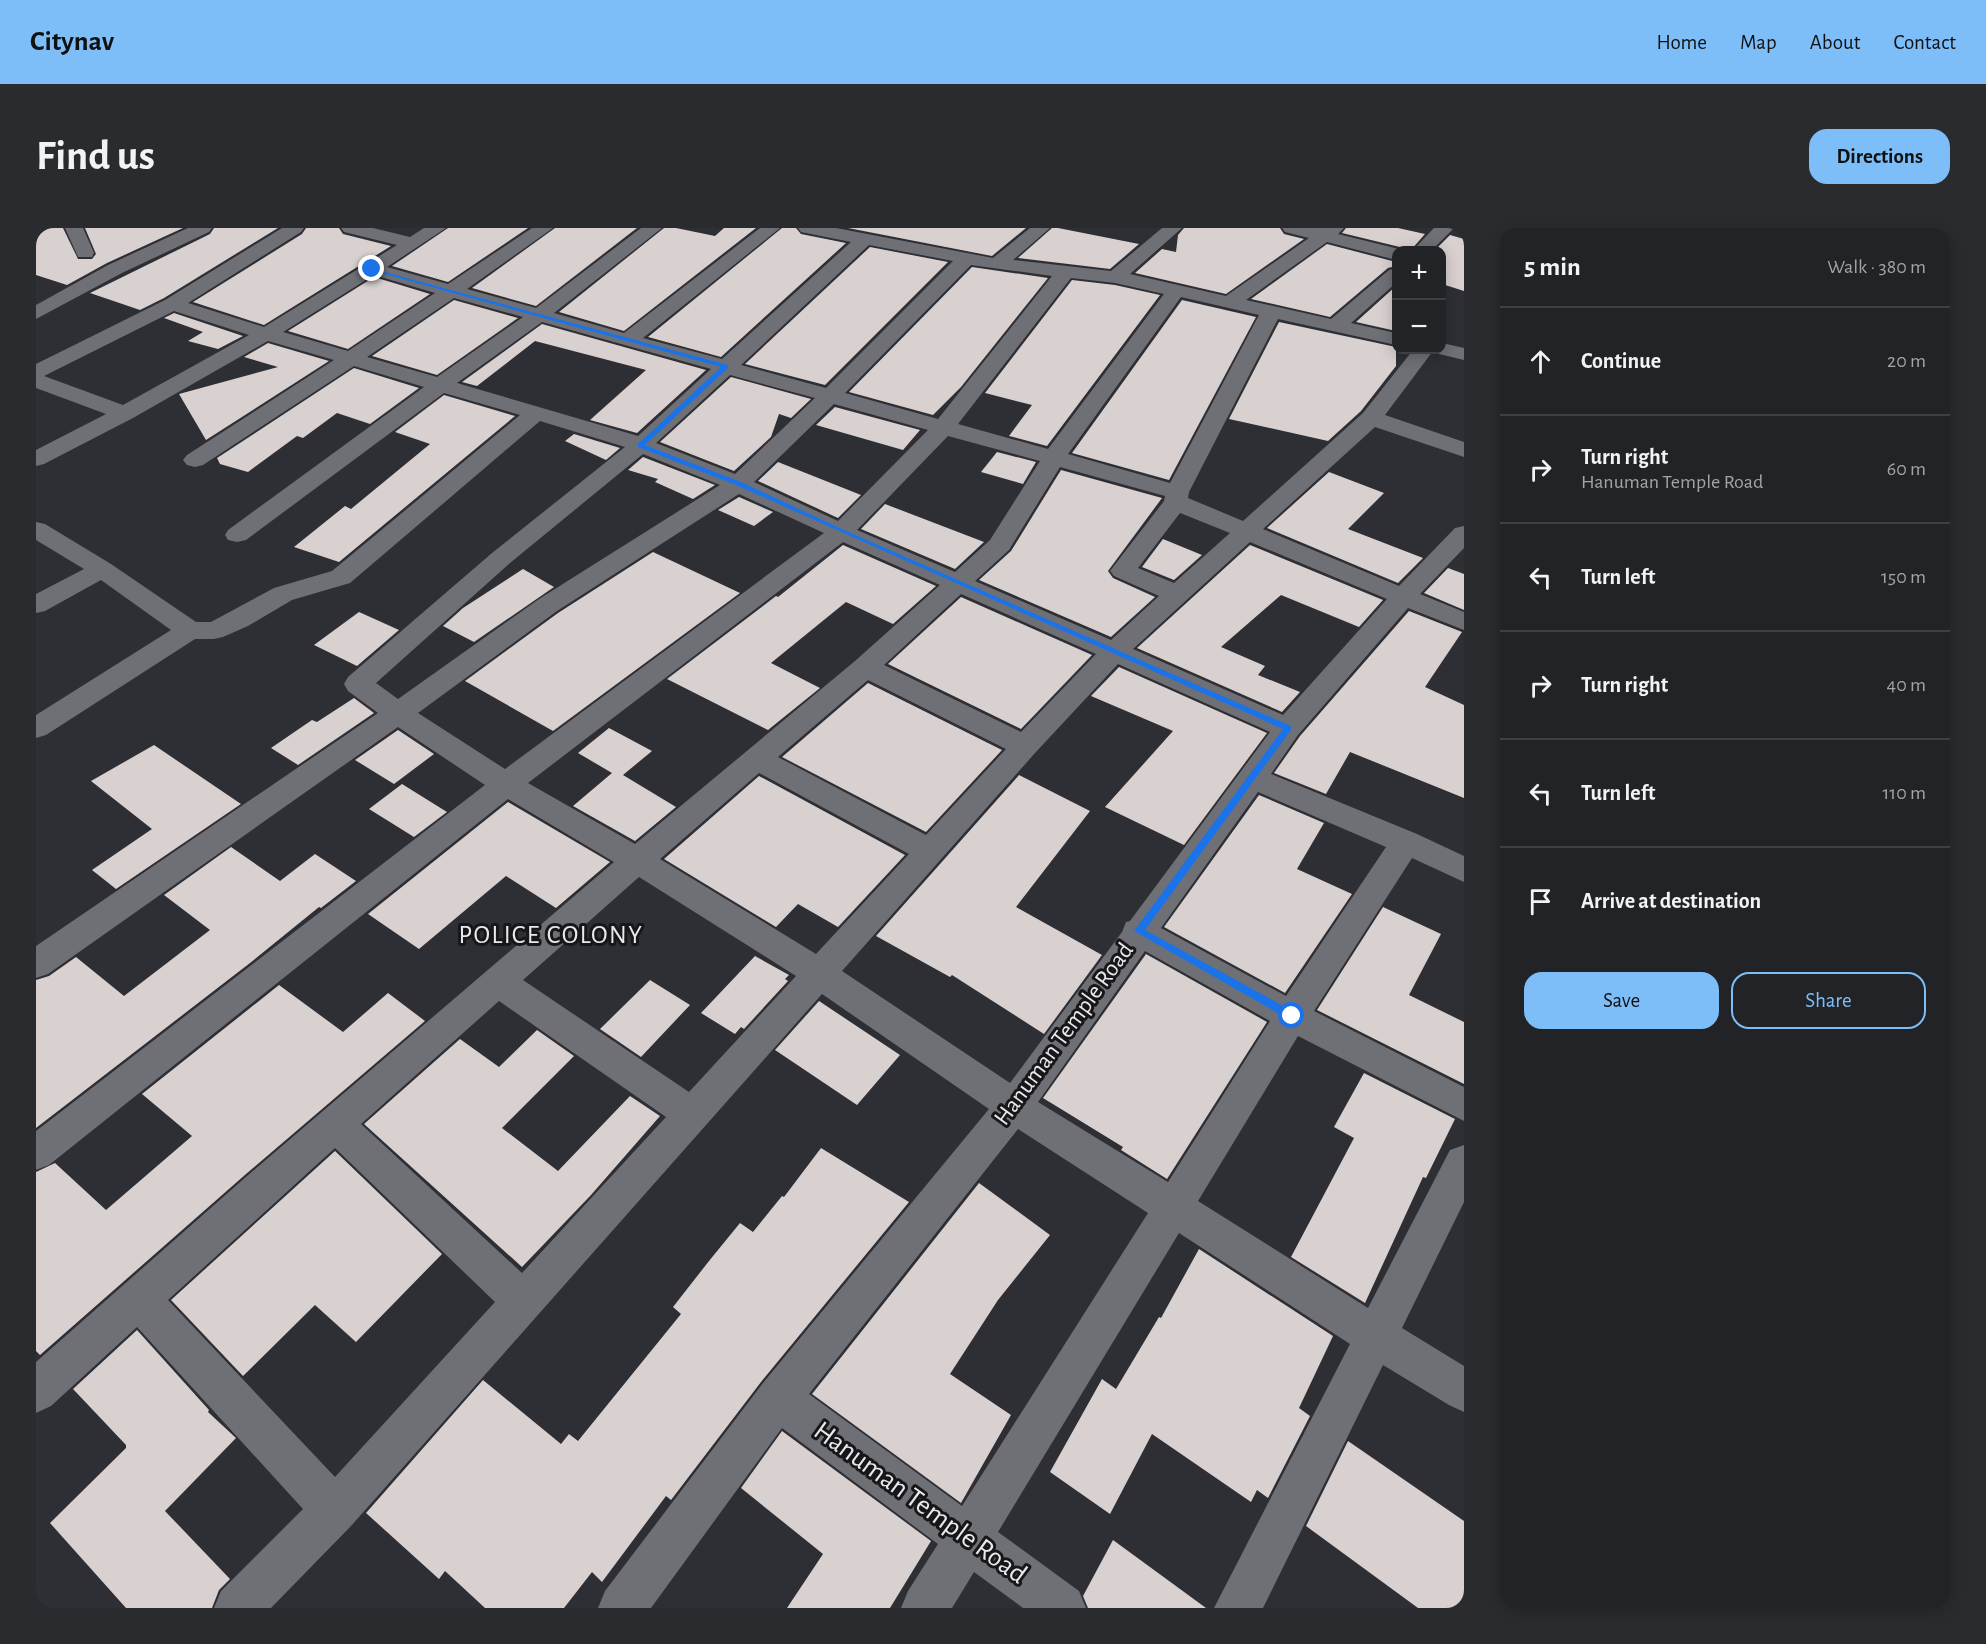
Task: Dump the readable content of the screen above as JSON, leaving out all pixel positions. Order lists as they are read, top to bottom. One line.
{"streets":{"street":["Hanuman Temple Road"]},"districts":["POLICE COLONY"],"page":{"header":"Citynav","nav":["Home","Map","About","Contact"],"buttons":["Directions",["Save","Share"]],"title":"Find us","heading":["5 min","Walk · 380 m"],"map_buttons":["+","−"],"list":[["Continue","20 m"],["Turn right","Hanuman Temple Road","60 m"],["Turn left","150 m"],["Turn right","40 m"],["Turn left","110 m"],"Arrive at destination"]}}
